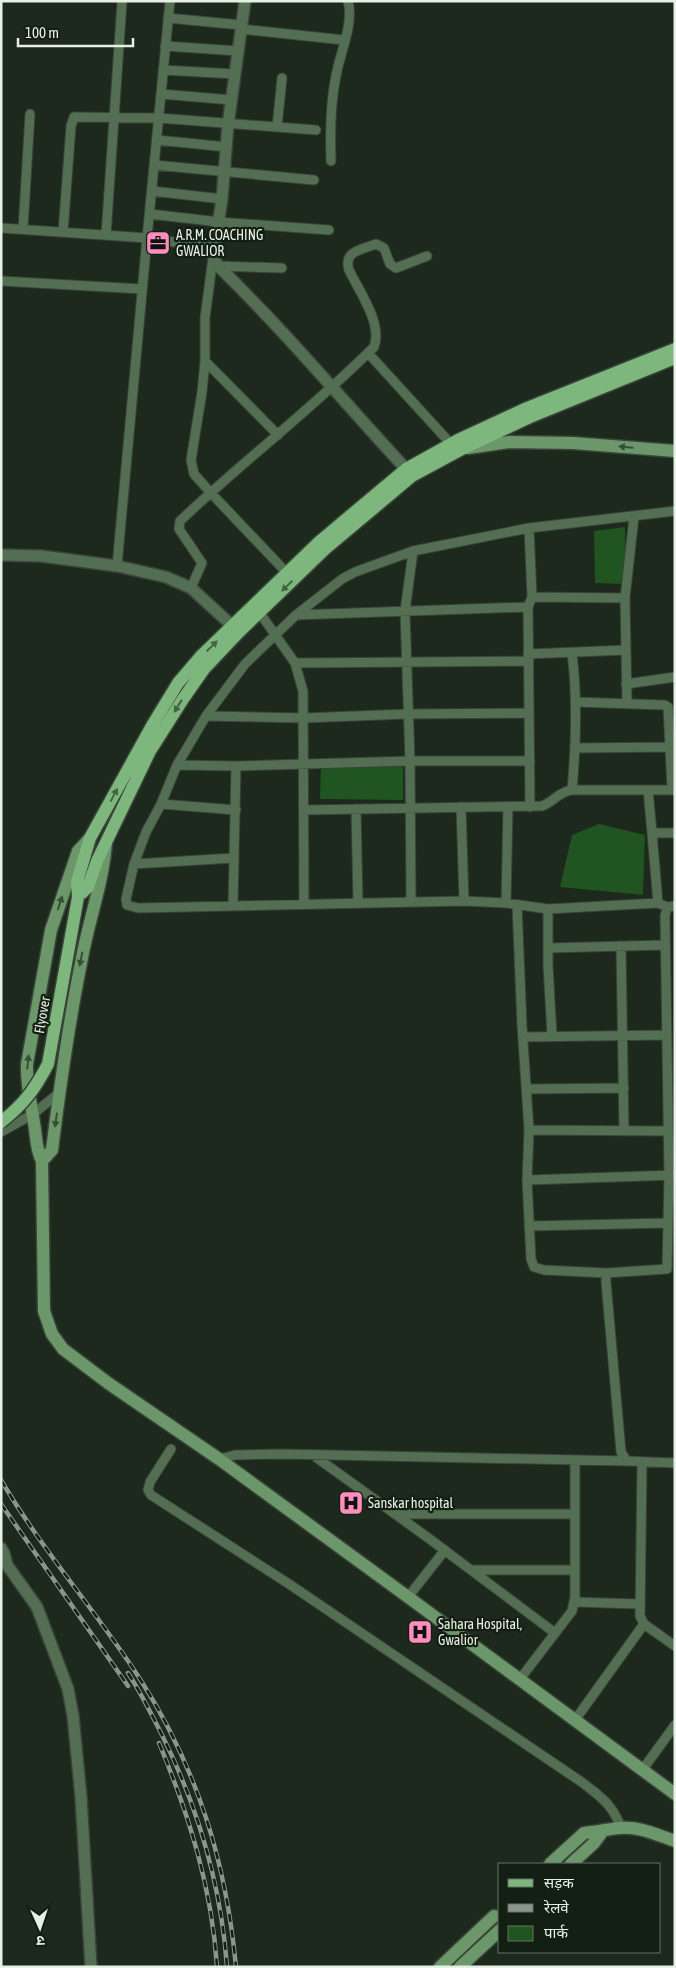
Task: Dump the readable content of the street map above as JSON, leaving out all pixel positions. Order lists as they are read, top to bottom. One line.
{"streets":{"main road":["Flyover"]},"places":{"office":["A.R.M. COACHING GWALIOR"],"hospital":["Sanskar hospital","Sahara Hospital, Gwalior"]},"legend":["सड़क","रेलवे","पार्क"],"scale_bar":"100 m","north":"bottom"}
